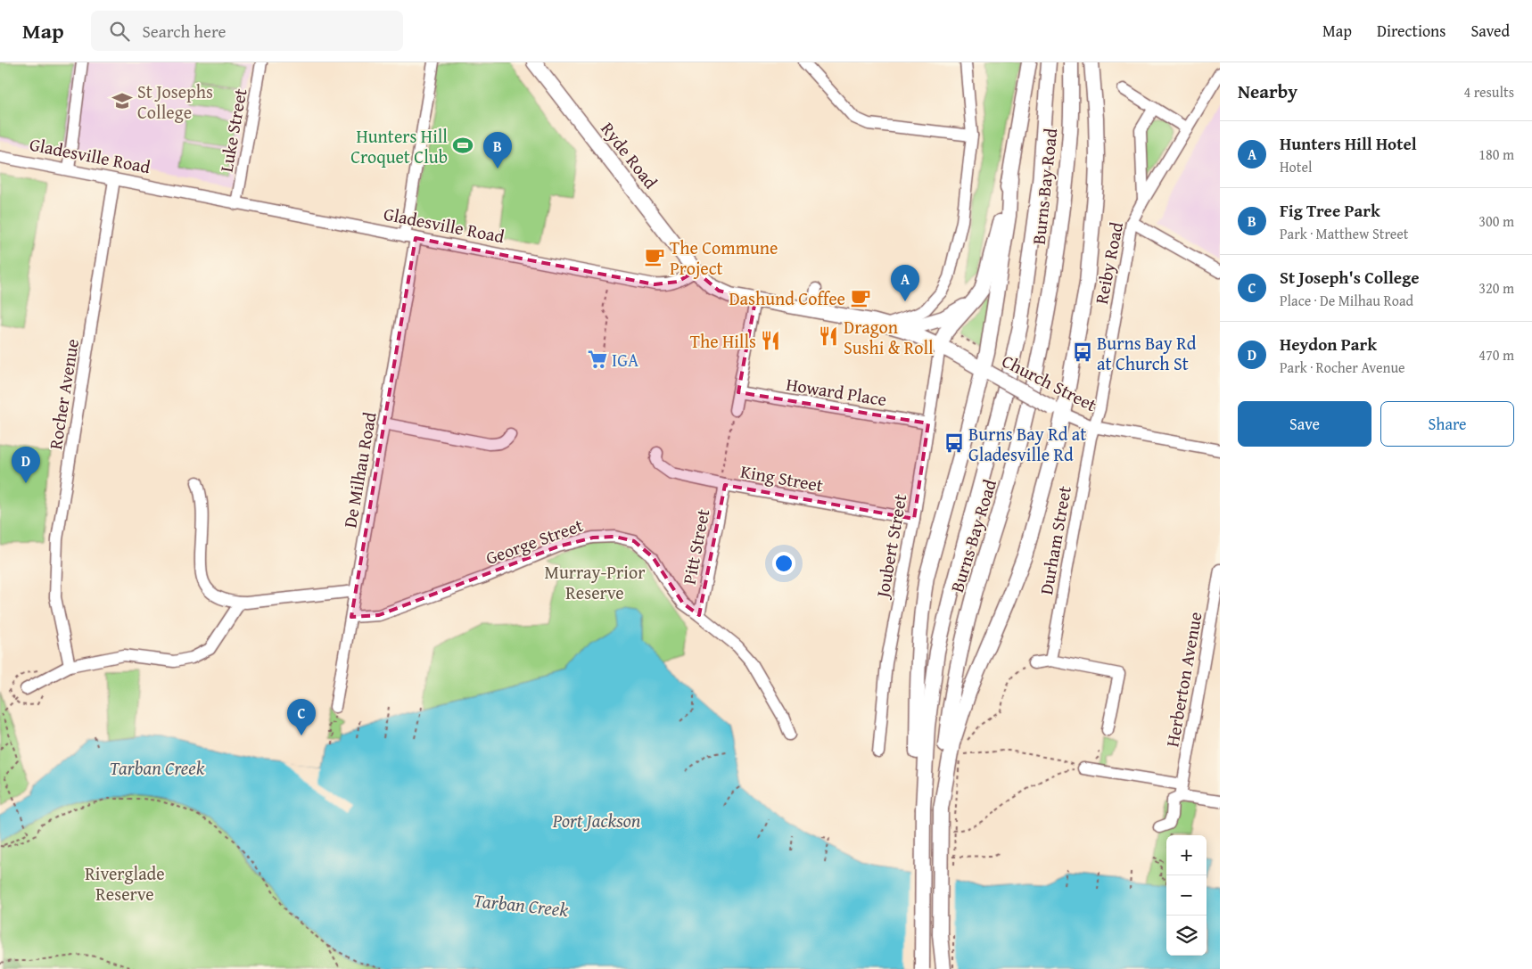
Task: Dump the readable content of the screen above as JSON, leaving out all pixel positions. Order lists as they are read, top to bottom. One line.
{"streets":{"main road":["Ryde Road","Burns Bay Road","Church Street"],"street":["Luke Street","Gladesville Road","Reiby Road","Howard Place","Rocher Avenue","De Milhau Road","King Street","Durham Street","George Street","Joubert Street","Pitt Street","Herberton Avenue"]},"crossings":[["Luke Street","Gladesville Road"],["Gladesville Road","Ryde Road"],["Gladesville Road","Rocher Avenue"],["Gladesville Road","De Milhau Road"],["Reiby Road","Church Street"],["Reiby Road","Durham Street"],["Church Street","Durham Street"],["Church Street","Joubert Street"],["Howard Place","Joubert Street"],["De Milhau Road","George Street"],["King Street","Joubert Street"],["King Street","Pitt Street"],["George Street","Pitt Street"]],"water":["Tarban Creek","Port Jackson"],"parks":["Murray-Prior Reserve","Riverglade Reserve"],"places":{"school or university":["St Josephs College"],"sports":["Hunters Hill Croquet Club"],"cafe":["The Commune Project","Dashund Coffee"],"restaurant":["Dragon Sushi & Roll","The Hills"],"bus stop":["Burns Bay Rd at Church St","Burns Bay Rd at Gladesville Rd"],"supermarket":["IGA"]},"page":{"header":"Map","search":"Search here","nav":["Map","Directions","Saved"],"heading":["Nearby","4 results"],"list":[{"mark":"A","name":"Hunters Hill Hotel","note":"Hotel","value":"180 m"},{"mark":"B","name":"Fig Tree Park","note":"Park · Matthew Street","value":"300 m"},{"mark":"C","name":"St Joseph's College","note":"Place · De Milhau Road","value":"320 m"},{"mark":"D","name":"Heydon Park","note":"Park · Rocher Avenue","value":"470 m"}],"pins":["B","A","D","C"],"buttons":["Save","Share"],"map_buttons":["+","−"]}}
